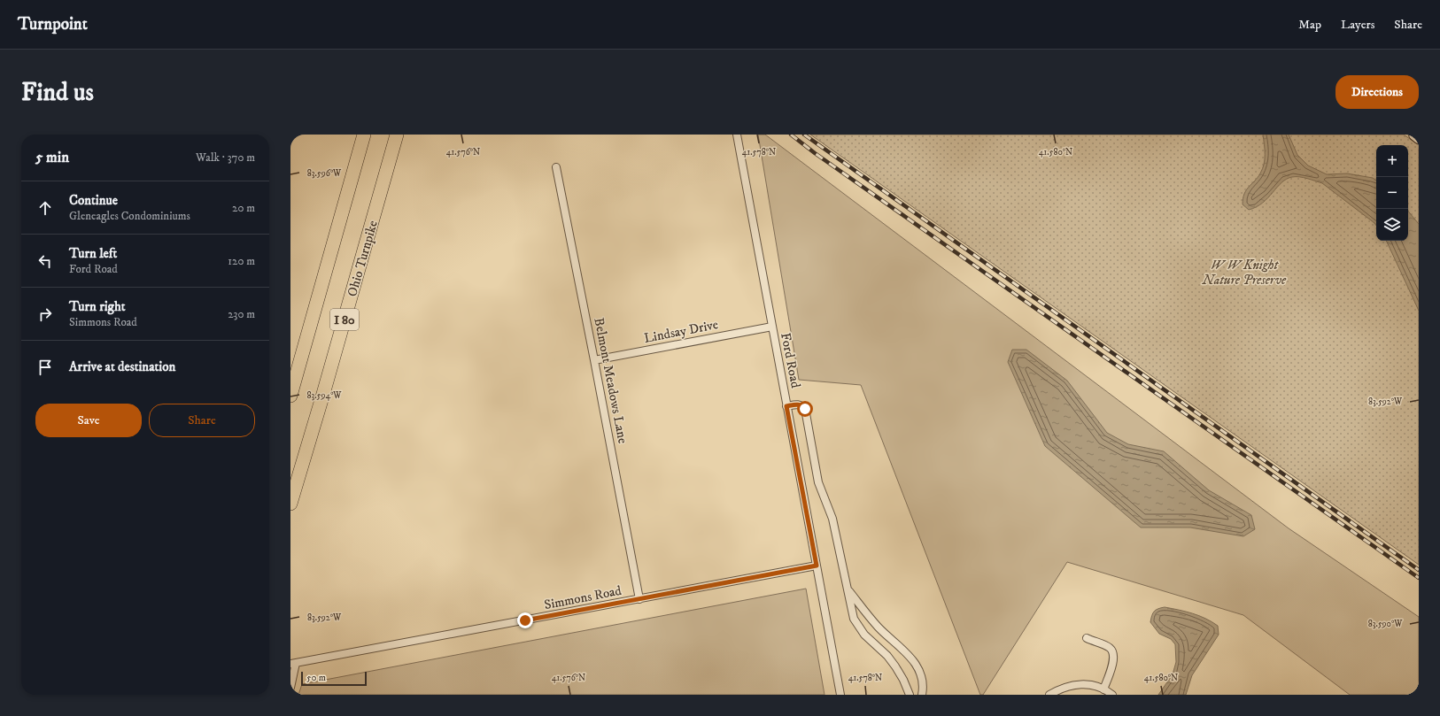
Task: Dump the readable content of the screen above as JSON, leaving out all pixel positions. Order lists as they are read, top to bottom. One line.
{"streets":{"highway":["Ohio Turnpike","I 80"],"street":["Lindsay Drive","Ford Road","Belmont Meadows Lane","Simmons Road"]},"crossings":[["Lindsay Drive","Ford Road"],["Lindsay Drive","Belmont Meadows Lane"],["Ford Road","Simmons Road"],["Belmont Meadows Lane","Simmons Road"]],"parks":["W W Knight Nature Preserve"],"scale_bar":"50 m","page":{"header":"Turnpoint","nav":["Map","Layers","Share"],"buttons":["Directions",["Save","Share"]],"title":"Find us","heading":["5 min","Walk · 370 m"],"map_buttons":["+","−"],"list":[["Continue","Gleneagles Condominiums","20 m"],["Turn left","Ford Road","120 m"],["Turn right","Simmons Road","230 m"],"Arrive at destination"],"scale":"50 m"},"coordinates":["41.576°N","41.578°N","41.580°N","83.596°W","83.594°W","83.592°W","83.590°W"]}
